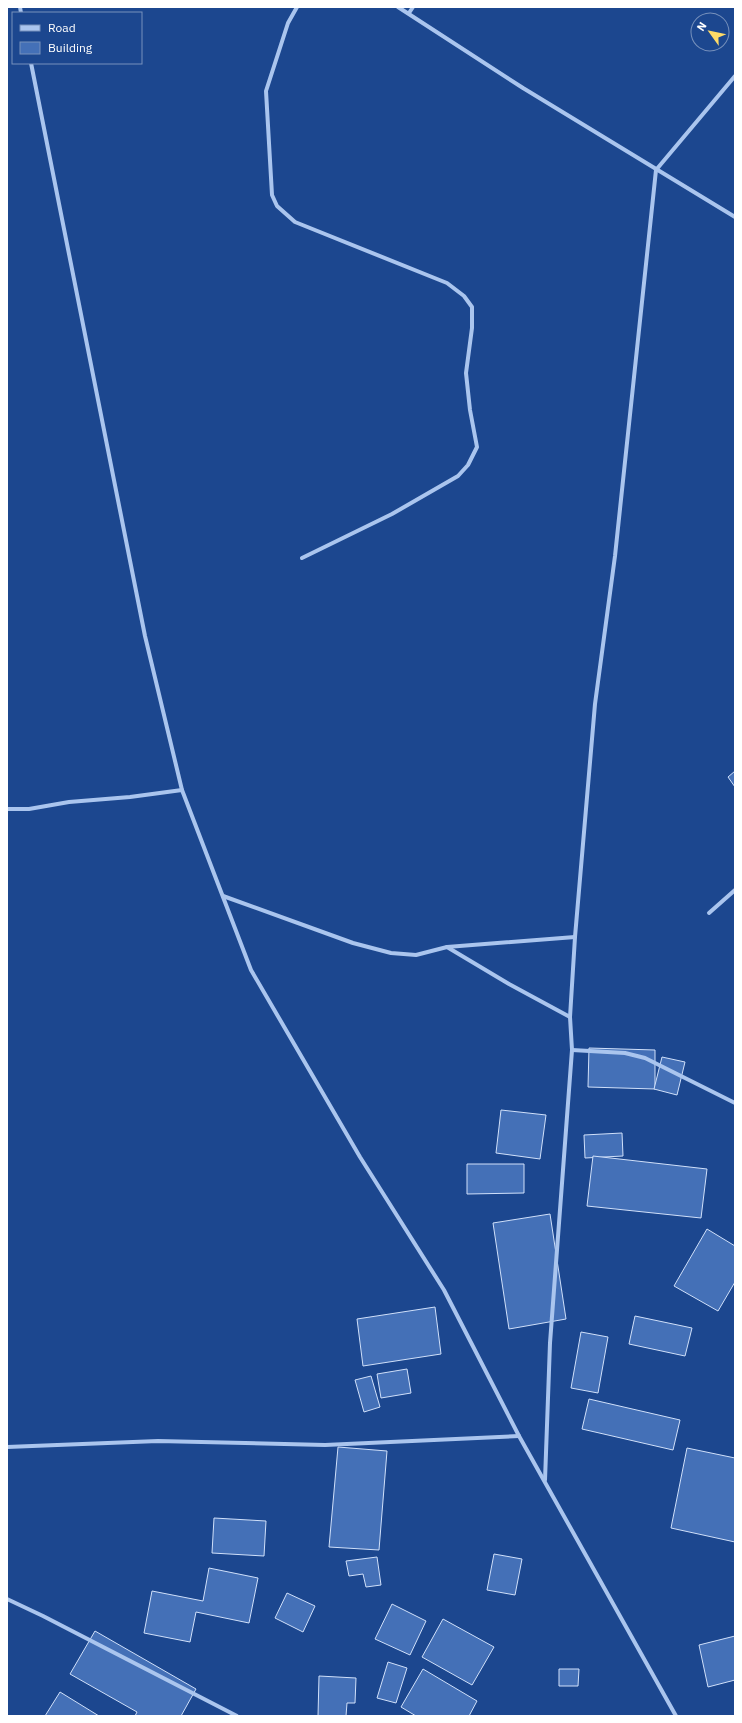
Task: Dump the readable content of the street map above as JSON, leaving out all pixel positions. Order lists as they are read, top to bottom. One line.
{"legend":["Road","Building"],"north":"top left"}
